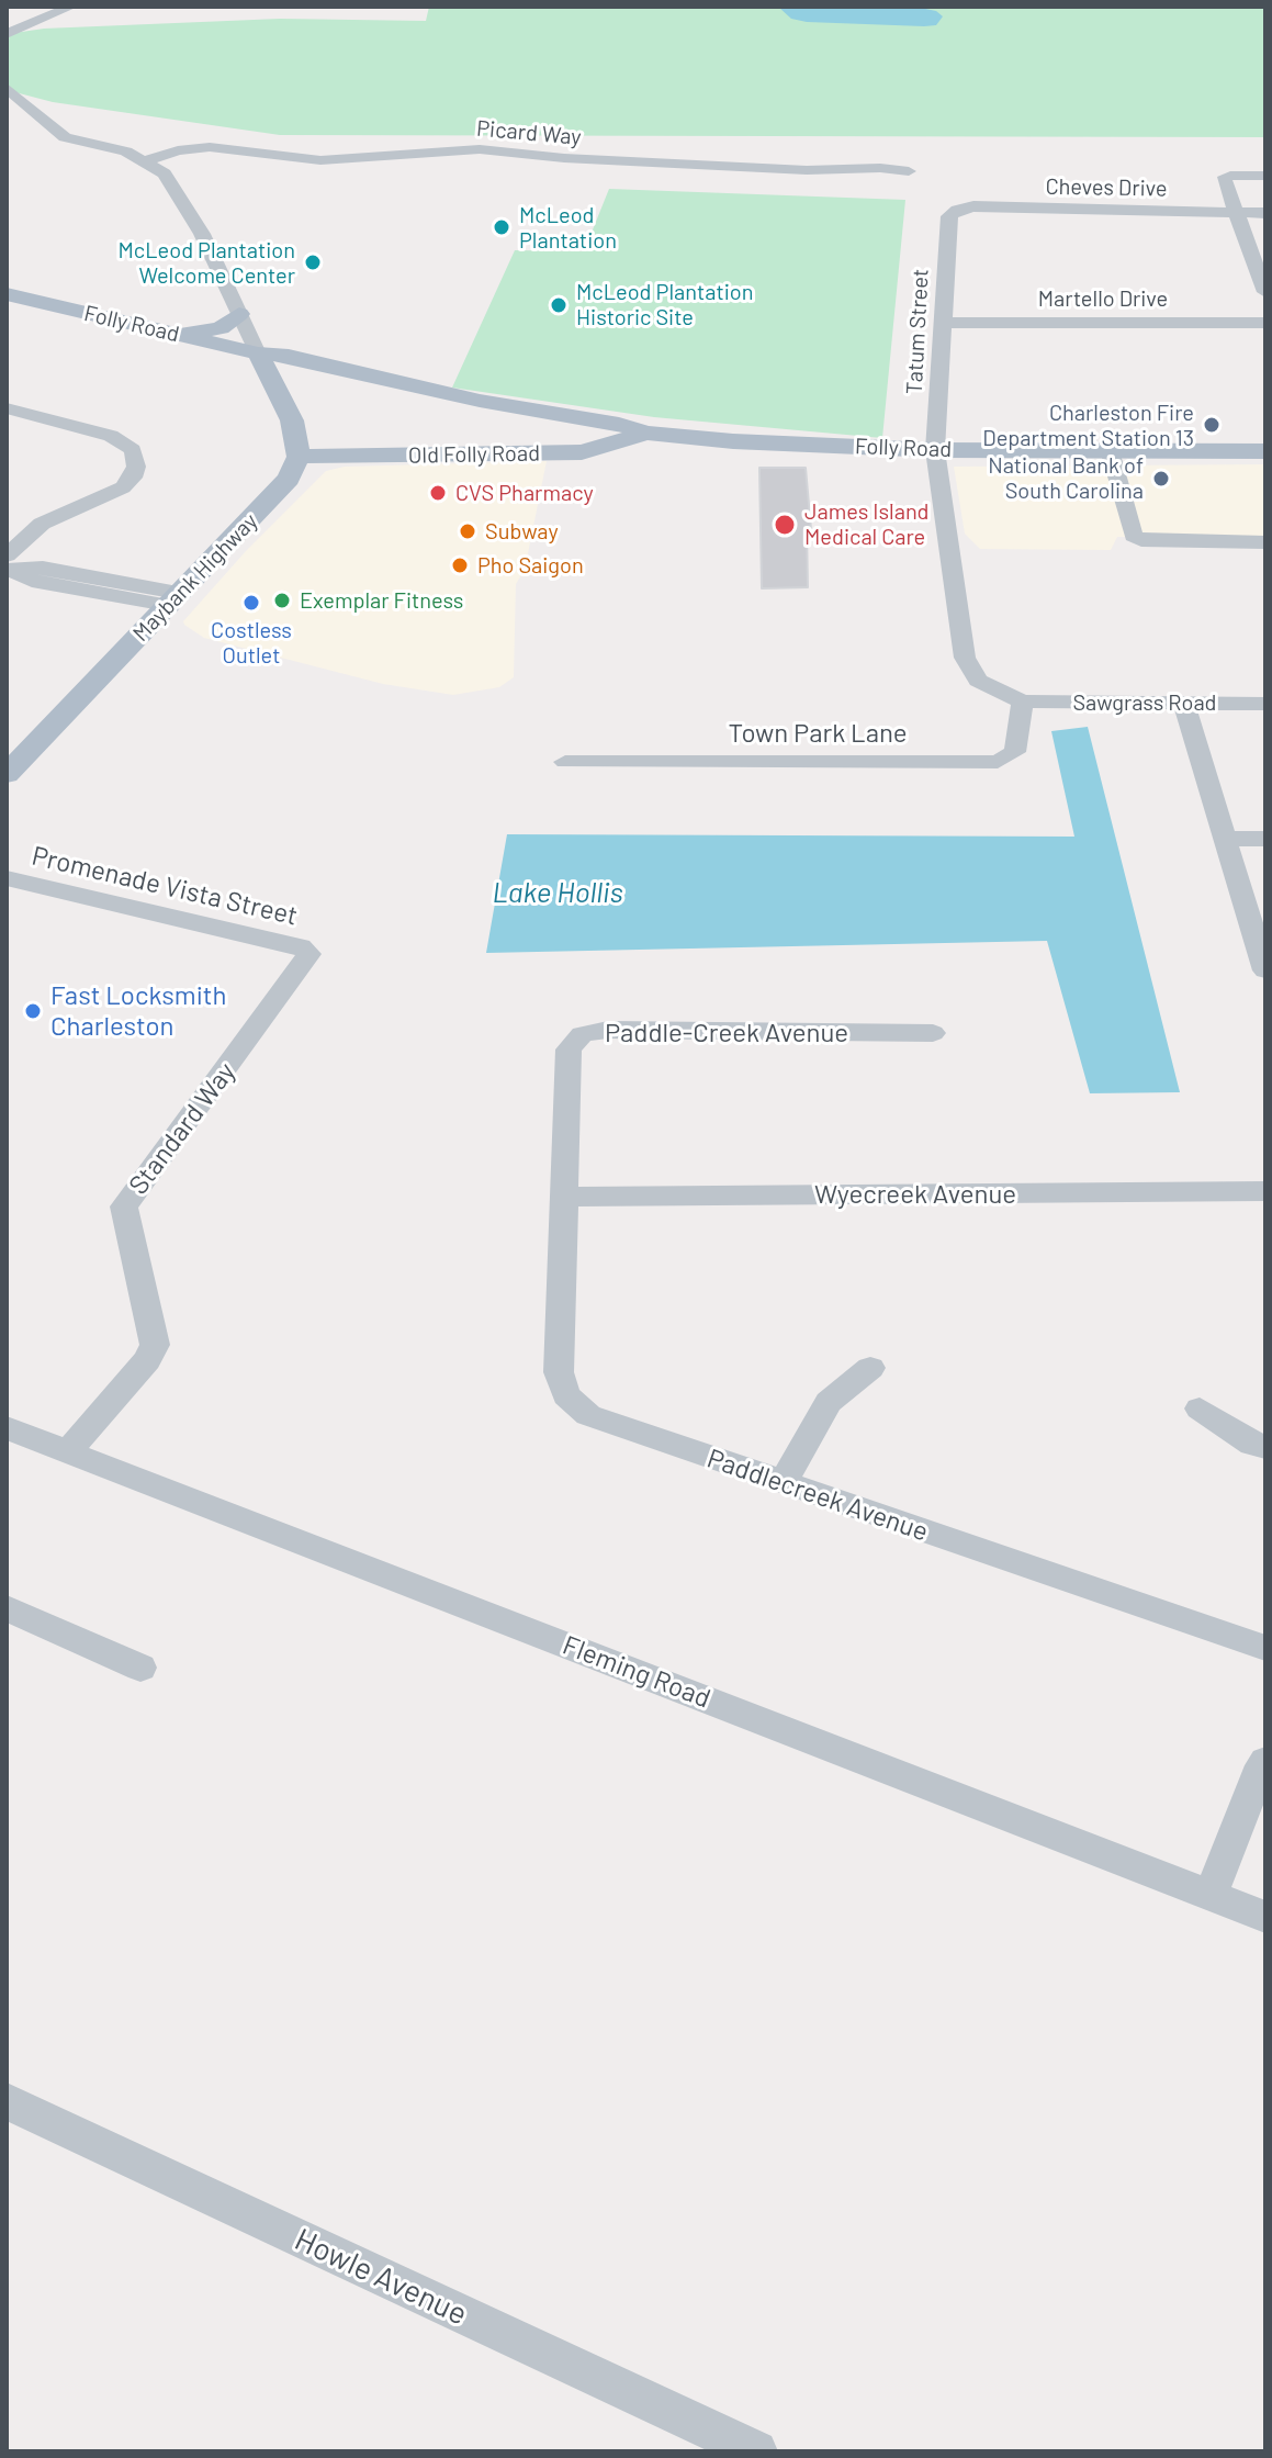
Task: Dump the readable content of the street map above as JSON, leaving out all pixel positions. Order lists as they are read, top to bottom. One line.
{"streets":{"main road":["Folly Road","Old Folly Road","Maybank Highway"],"street":["Picard Way","Cheves Drive","Martello Drive","Tatum Street","Sawgrass Road","Town Park Lane","Promenade Vista Street","Paddle-Creek Avenue","Standard Way","Wyecreek Avenue","Paddlecreek Avenue","Fleming Road","Howle Avenue"]},"crossings":[["Cheves Drive","Tatum Street"],["Martello Drive","Tatum Street"],["Folly Road","Tatum Street"],["Folly Road","Old Folly Road"],["Tatum Street","Sawgrass Road"],["Tatum Street","Town Park Lane"],["Old Folly Road","Maybank Highway"],["Sawgrass Road","Town Park Lane"],["Promenade Vista Street","Standard Way"],["Paddle-Creek Avenue","Wyecreek Avenue"],["Paddle-Creek Avenue","Paddlecreek Avenue"],["Standard Way","Fleming Road"],["Wyecreek Avenue","Paddlecreek Avenue"]],"water":["Lake Hollis"],"places":["McLeod Plantation","McLeod Plantation Welcome Center","McLeod Plantation Historic Site","Charleston Fire Department Station 13","National Bank of South Carolina","CVS Pharmacy","James Island Medical Care","Subway","Pho Saigon","Exemplar Fitness","Costless Outlet","Fast Locksmith Charleston"]}
